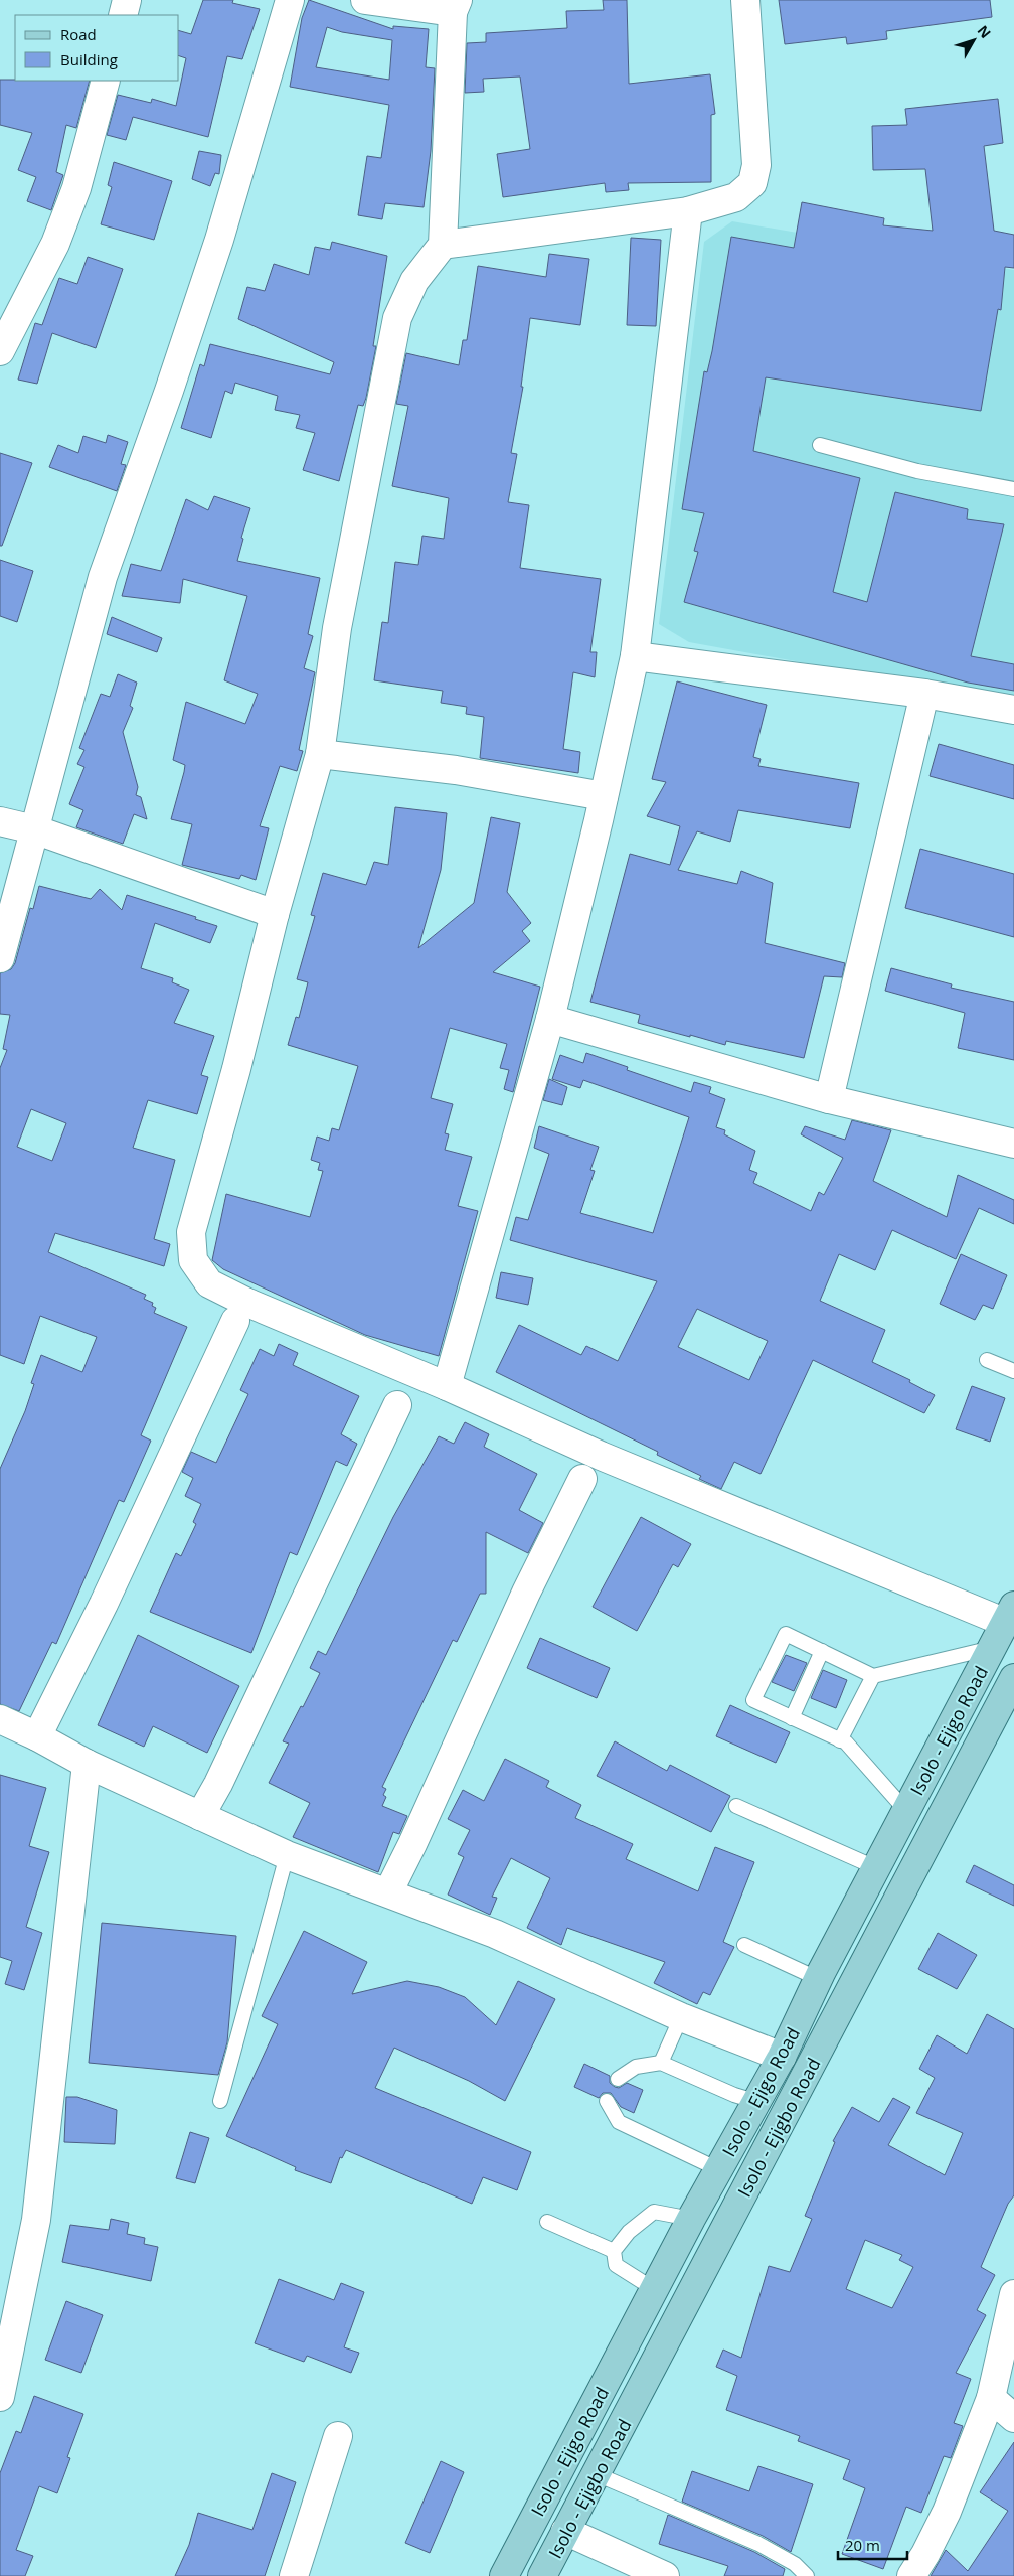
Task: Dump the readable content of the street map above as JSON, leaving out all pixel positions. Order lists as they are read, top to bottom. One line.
{"streets":{"main road":["Isolo - Ejigo Road","Isolo - Ejigbo Road"]},"legend":["Road","Building"],"scale_bar":"20 m","north":"top right"}
